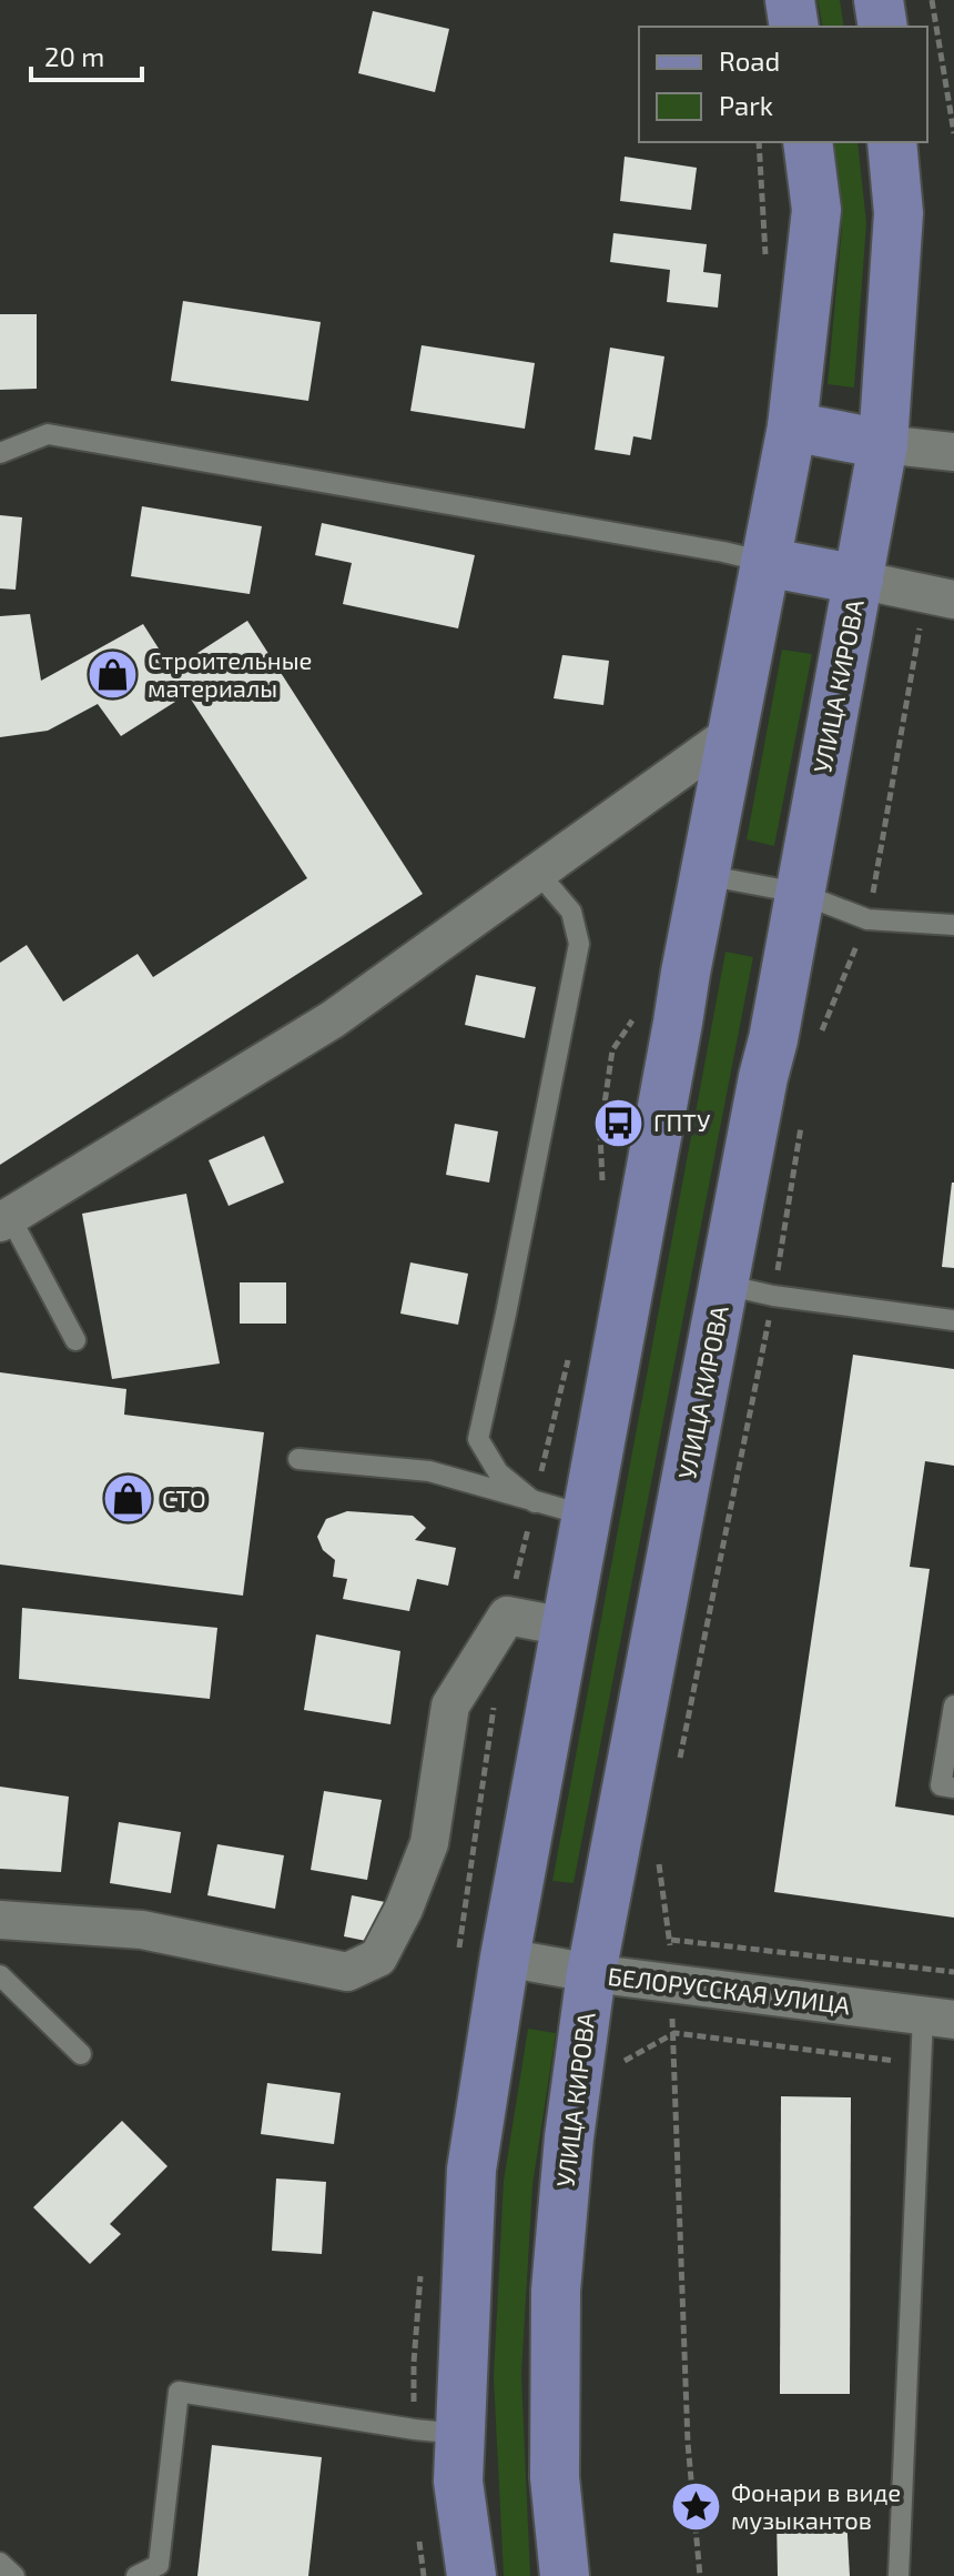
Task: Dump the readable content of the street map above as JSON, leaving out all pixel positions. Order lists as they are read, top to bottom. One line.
{"streets":{"main road":["УЛИЦА КИРОВА"],"street":["БЕЛОРУССКАЯ УЛИЦА"]},"crossings":[["УЛИЦА КИРОВА","БЕЛОРУССКАЯ УЛИЦА"]],"places":{"shop":["Строительные материалы","СТО"],"bus stop":["ГПТУ"],"place":["Фонари в виде музыкантов"]},"legend":["Road","Park"],"scale_bar":"20 m"}
